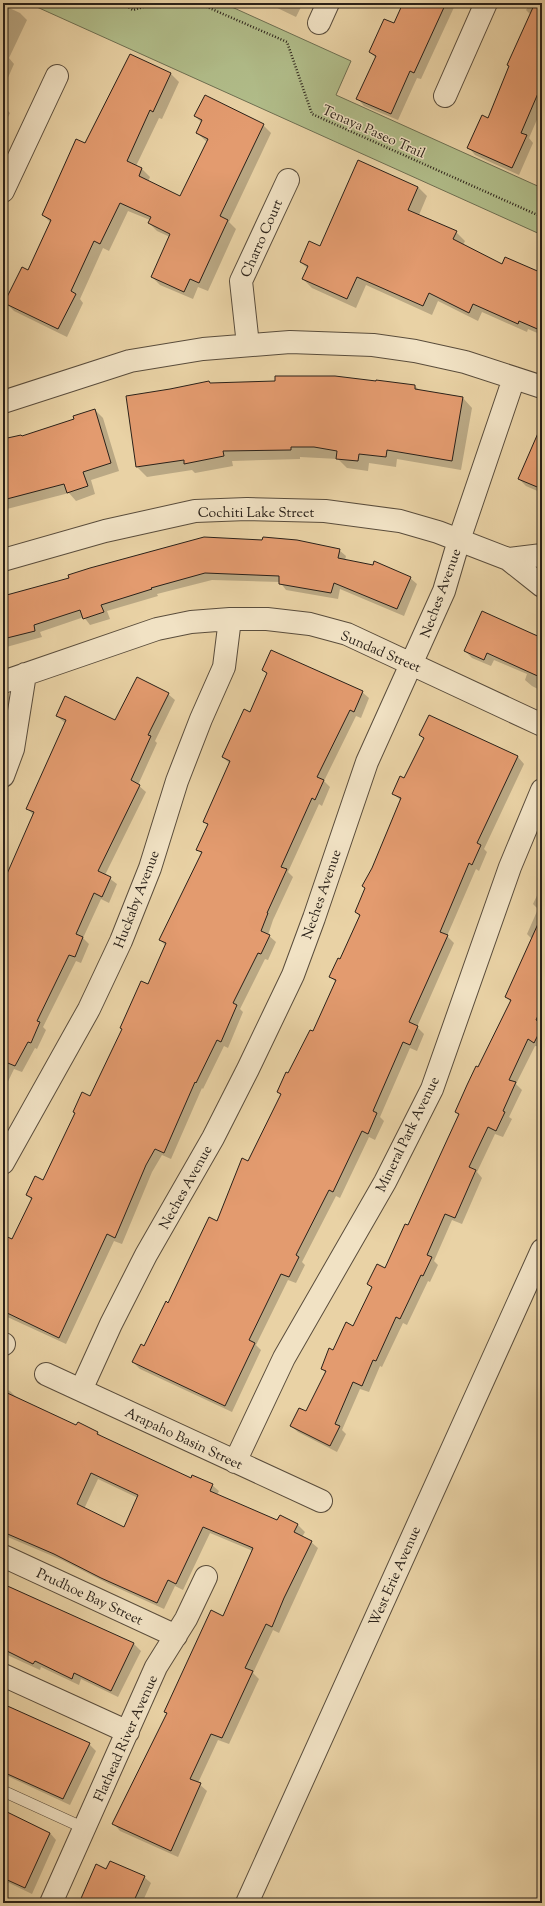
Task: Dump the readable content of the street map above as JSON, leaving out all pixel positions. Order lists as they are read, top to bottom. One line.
{"streets":{"street":["Charro Court","Cochiti Lake Street","Neches Avenue","Sundad Street","Huckaby Avenue","Mineral Park Avenue","Arapaho Basin Street","West Erie Avenue","Prudhoe Bay Street","Flathead River Avenue"],"path":["Tenaya Paseo Trail"]},"crossings":[["Cochiti Lake Street","Neches Avenue"],["Neches Avenue","Sundad Street"],["Neches Avenue","Arapaho Basin Street"],["Sundad Street","Huckaby Avenue"],["Mineral Park Avenue","Arapaho Basin Street"],["Prudhoe Bay Street","Flathead River Avenue"]]}
